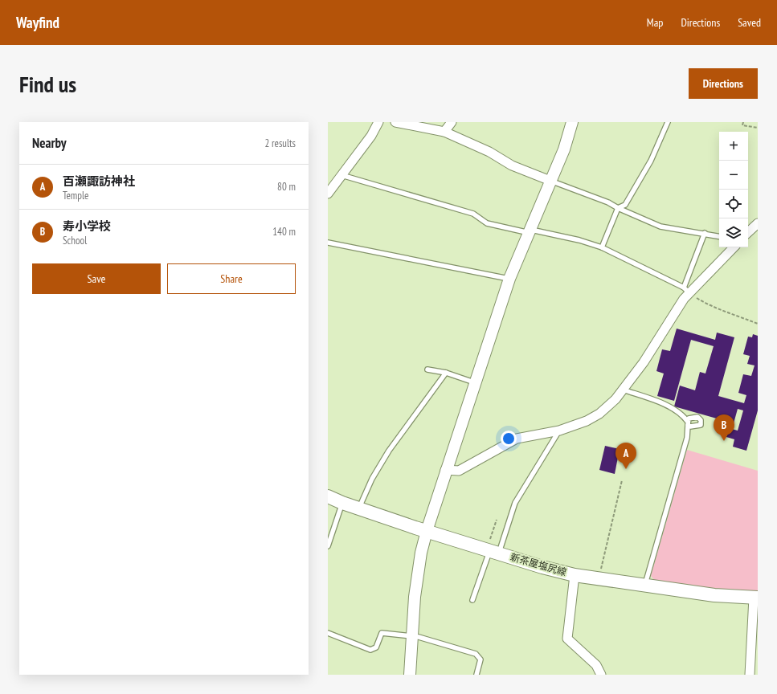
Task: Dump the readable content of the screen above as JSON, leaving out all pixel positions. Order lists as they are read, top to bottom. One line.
{"streets":{"main road":["新茶屋塩尻線"]},"page":{"header":"Wayfind","nav":["Map","Directions","Saved"],"buttons":["Directions",["Save","Share"]],"title":"Find us","heading":["Nearby","2 results"],"map_buttons":["+","−"],"list":[{"mark":"A","name":"百瀬諏訪神社","note":"Temple","value":"80 m"},{"mark":"B","name":"寿小学校","note":"School","value":"140 m"}],"pins":["B","A"]}}
